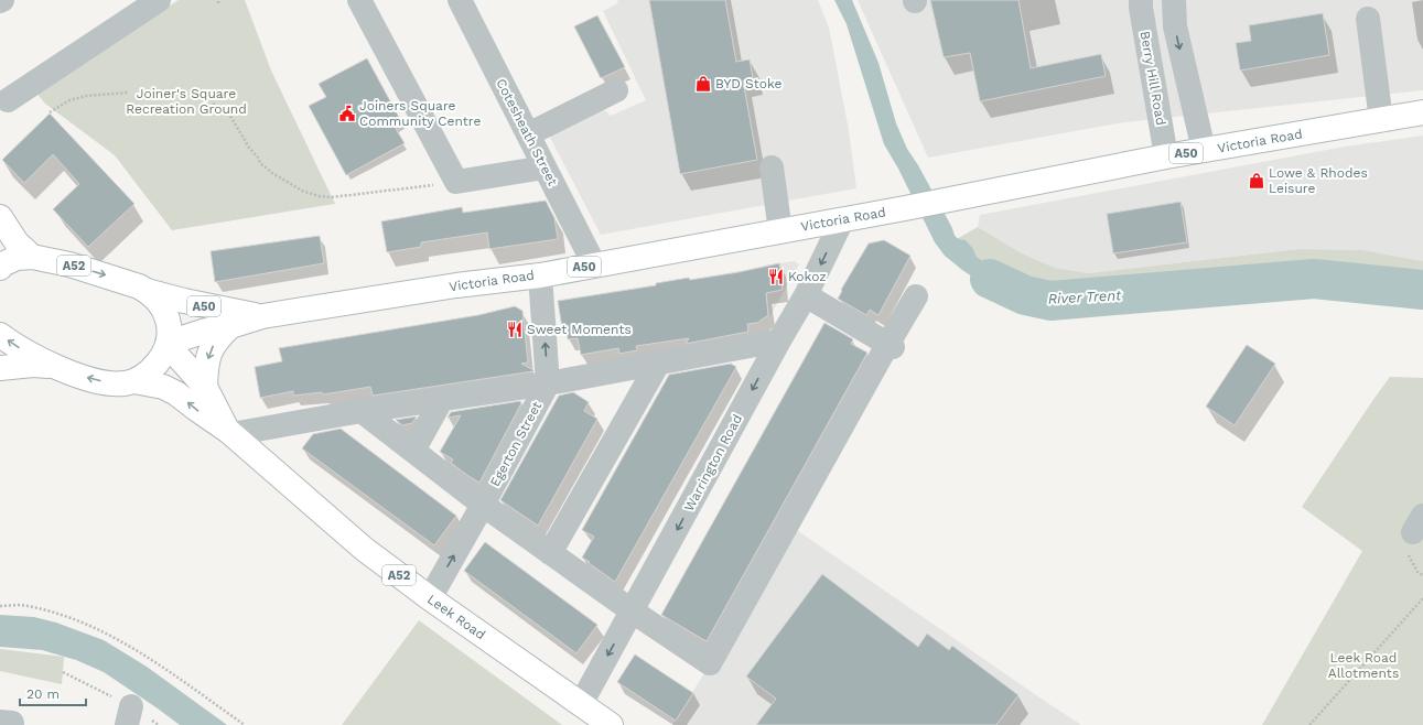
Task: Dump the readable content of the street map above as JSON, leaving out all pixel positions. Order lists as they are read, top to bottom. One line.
{"streets":{"main road":["Victoria Road","A50","A52","Leek Road"],"street":["Berry Hill Road","Cotesheath Street","Egerton Street","Warrington Road"]},"crossings":[["Berry Hill Road","Victoria Road"],["Cotesheath Street","Victoria Road"],["Victoria Road","A52"],["Victoria Road","Warrington Road"],["Victoria Road","Leek Road"],["A52","Leek Road"],["Egerton Street","Leek Road"],["Warrington Road","Leek Road"]],"one_way":["Egerton Street"],"water":["River Trent"],"parks":["Joiner's Square Recreation Ground","Leek Road Allotments"],"places":{"shop":["BYD Stoke","Lowe & Rhodes Leisure"],"public building":["Joiners Square Community Centre"],"restaurant":["Kokoz","Sweet Moments"]},"scale_bar":"20 m"}
